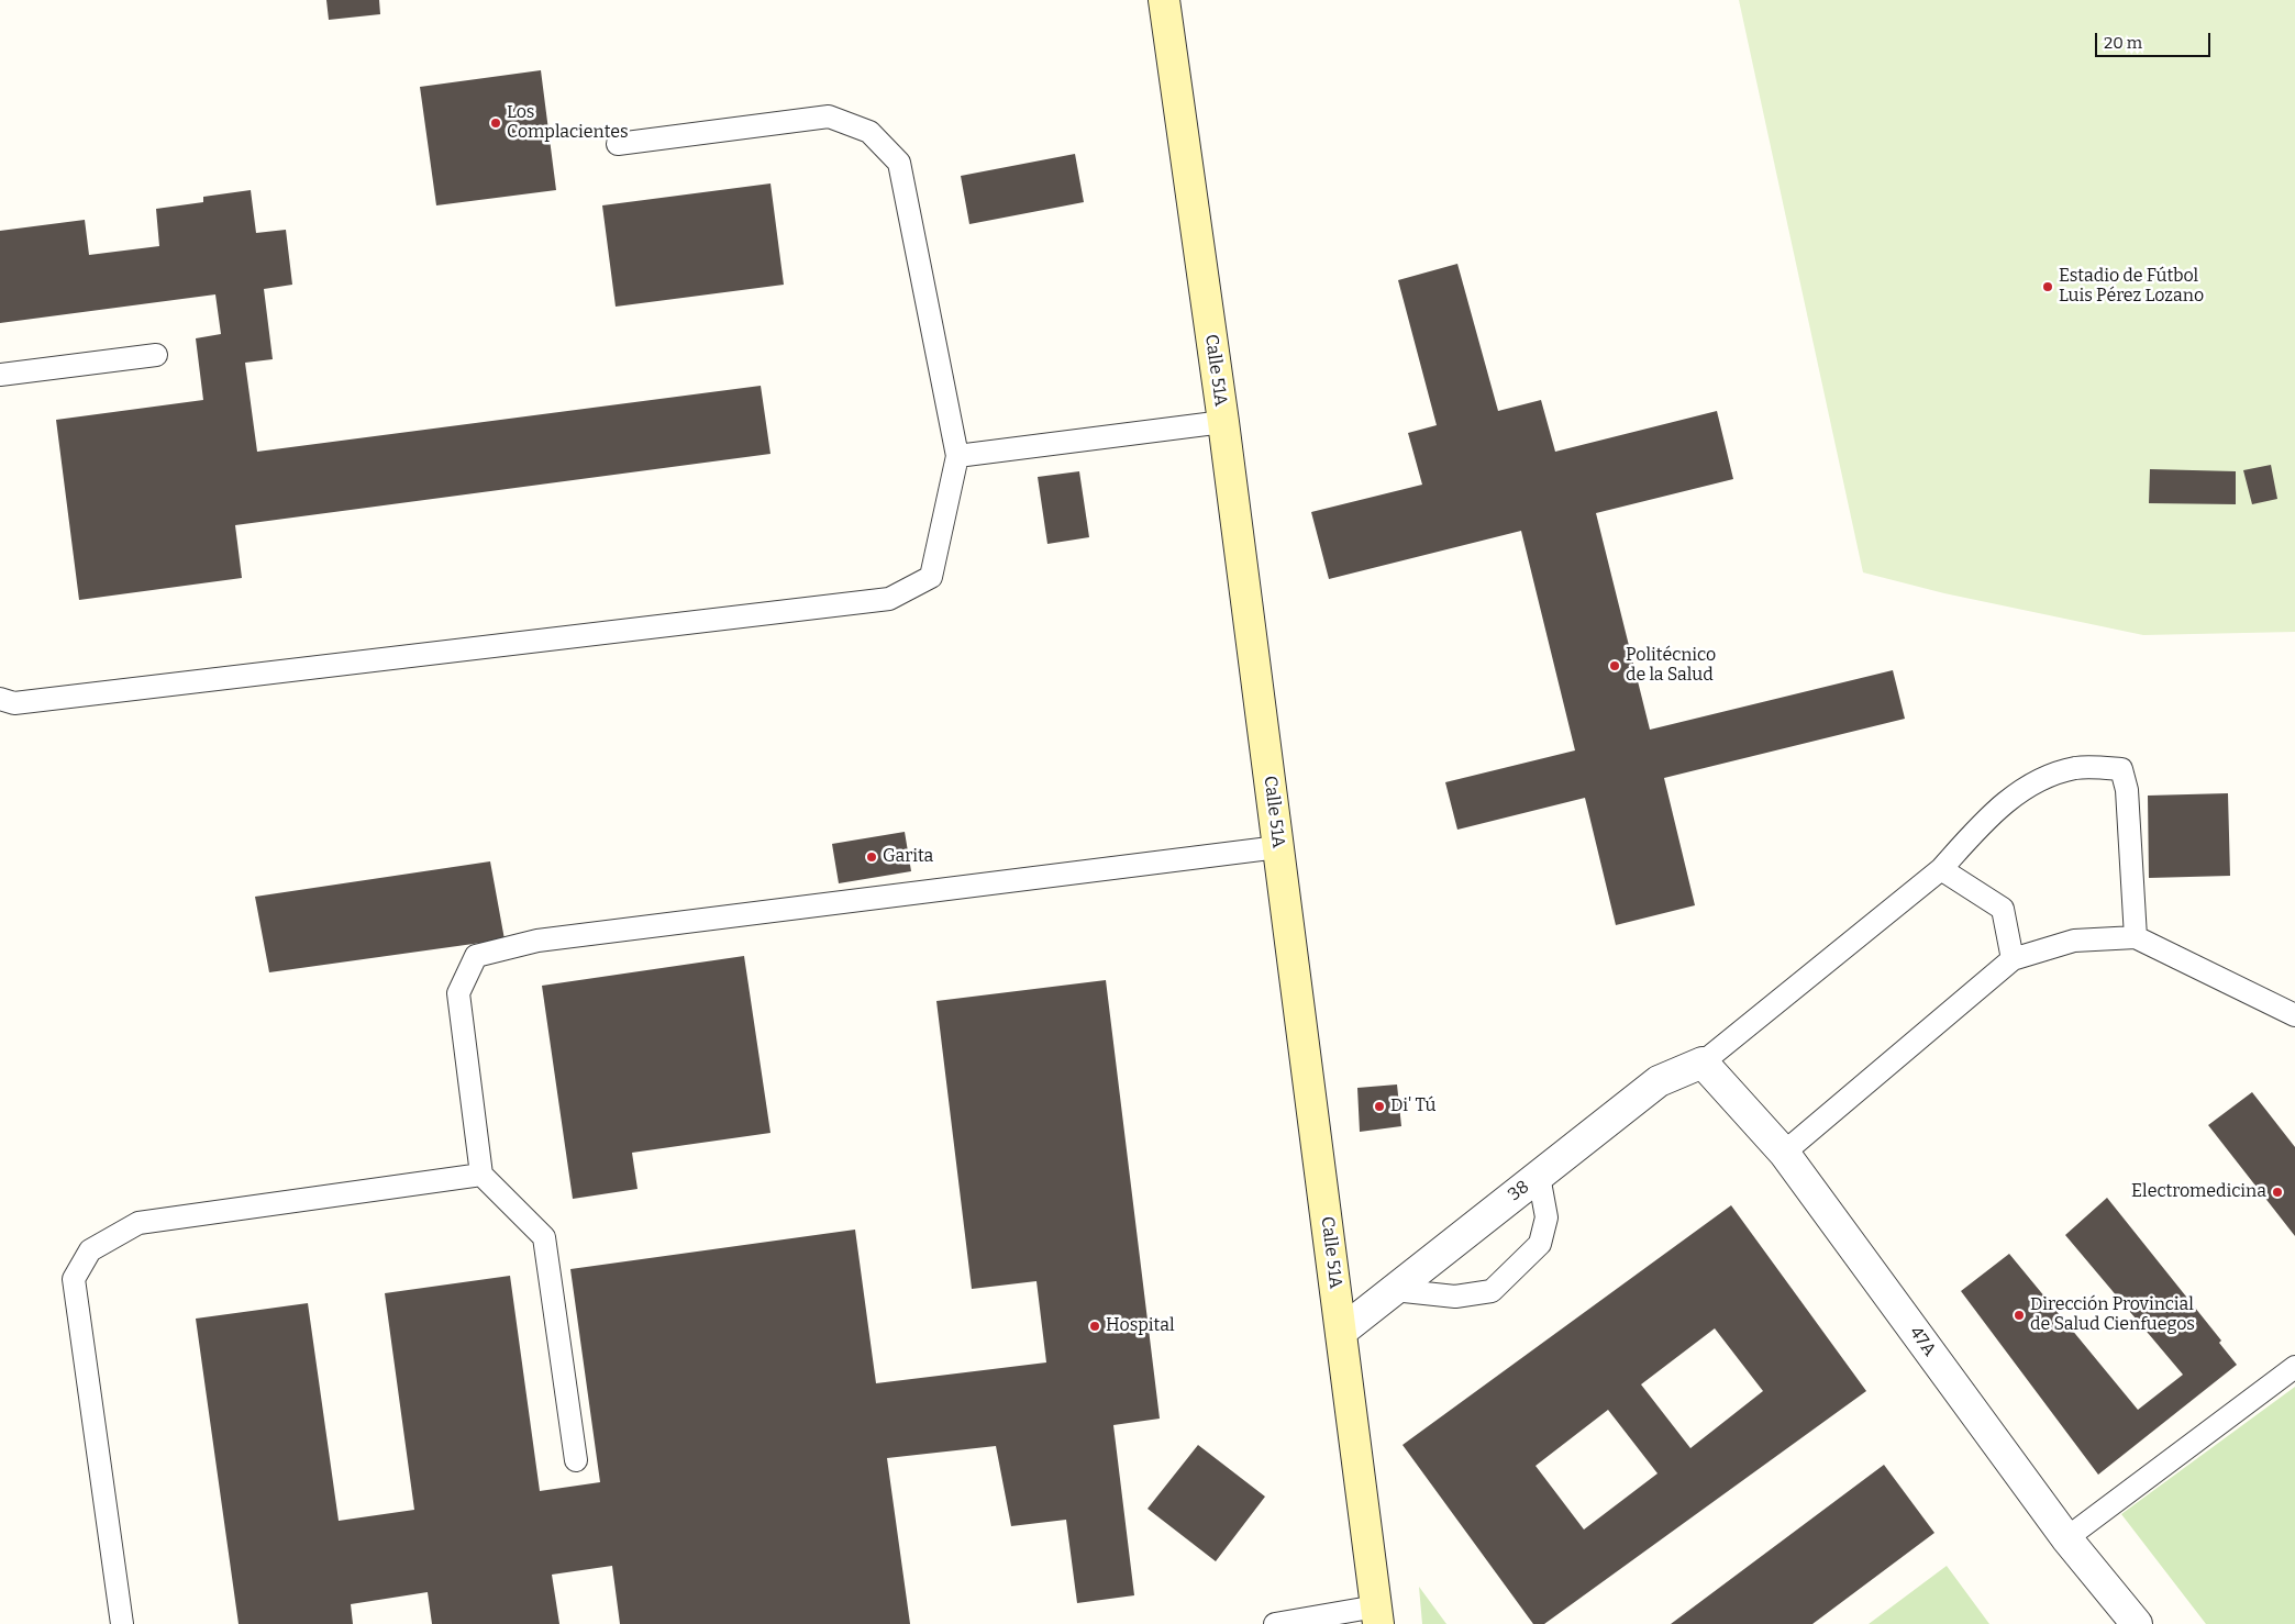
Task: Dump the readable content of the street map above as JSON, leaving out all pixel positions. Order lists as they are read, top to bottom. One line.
{"streets":{"main road":["Calle 51A"],"street":["38","47A"]},"crossings":[["Calle 51A","38"],["38","47A"]],"places":["Los Complacientes","Estadio de Fútbol Luis Pérez Lozano","Politécnico de la Salud","Garita","Di' Tú","Electromedicina","Dirección Provincial de Salud Cienfuegos","Hospital"],"scale_bar":"20 m"}
